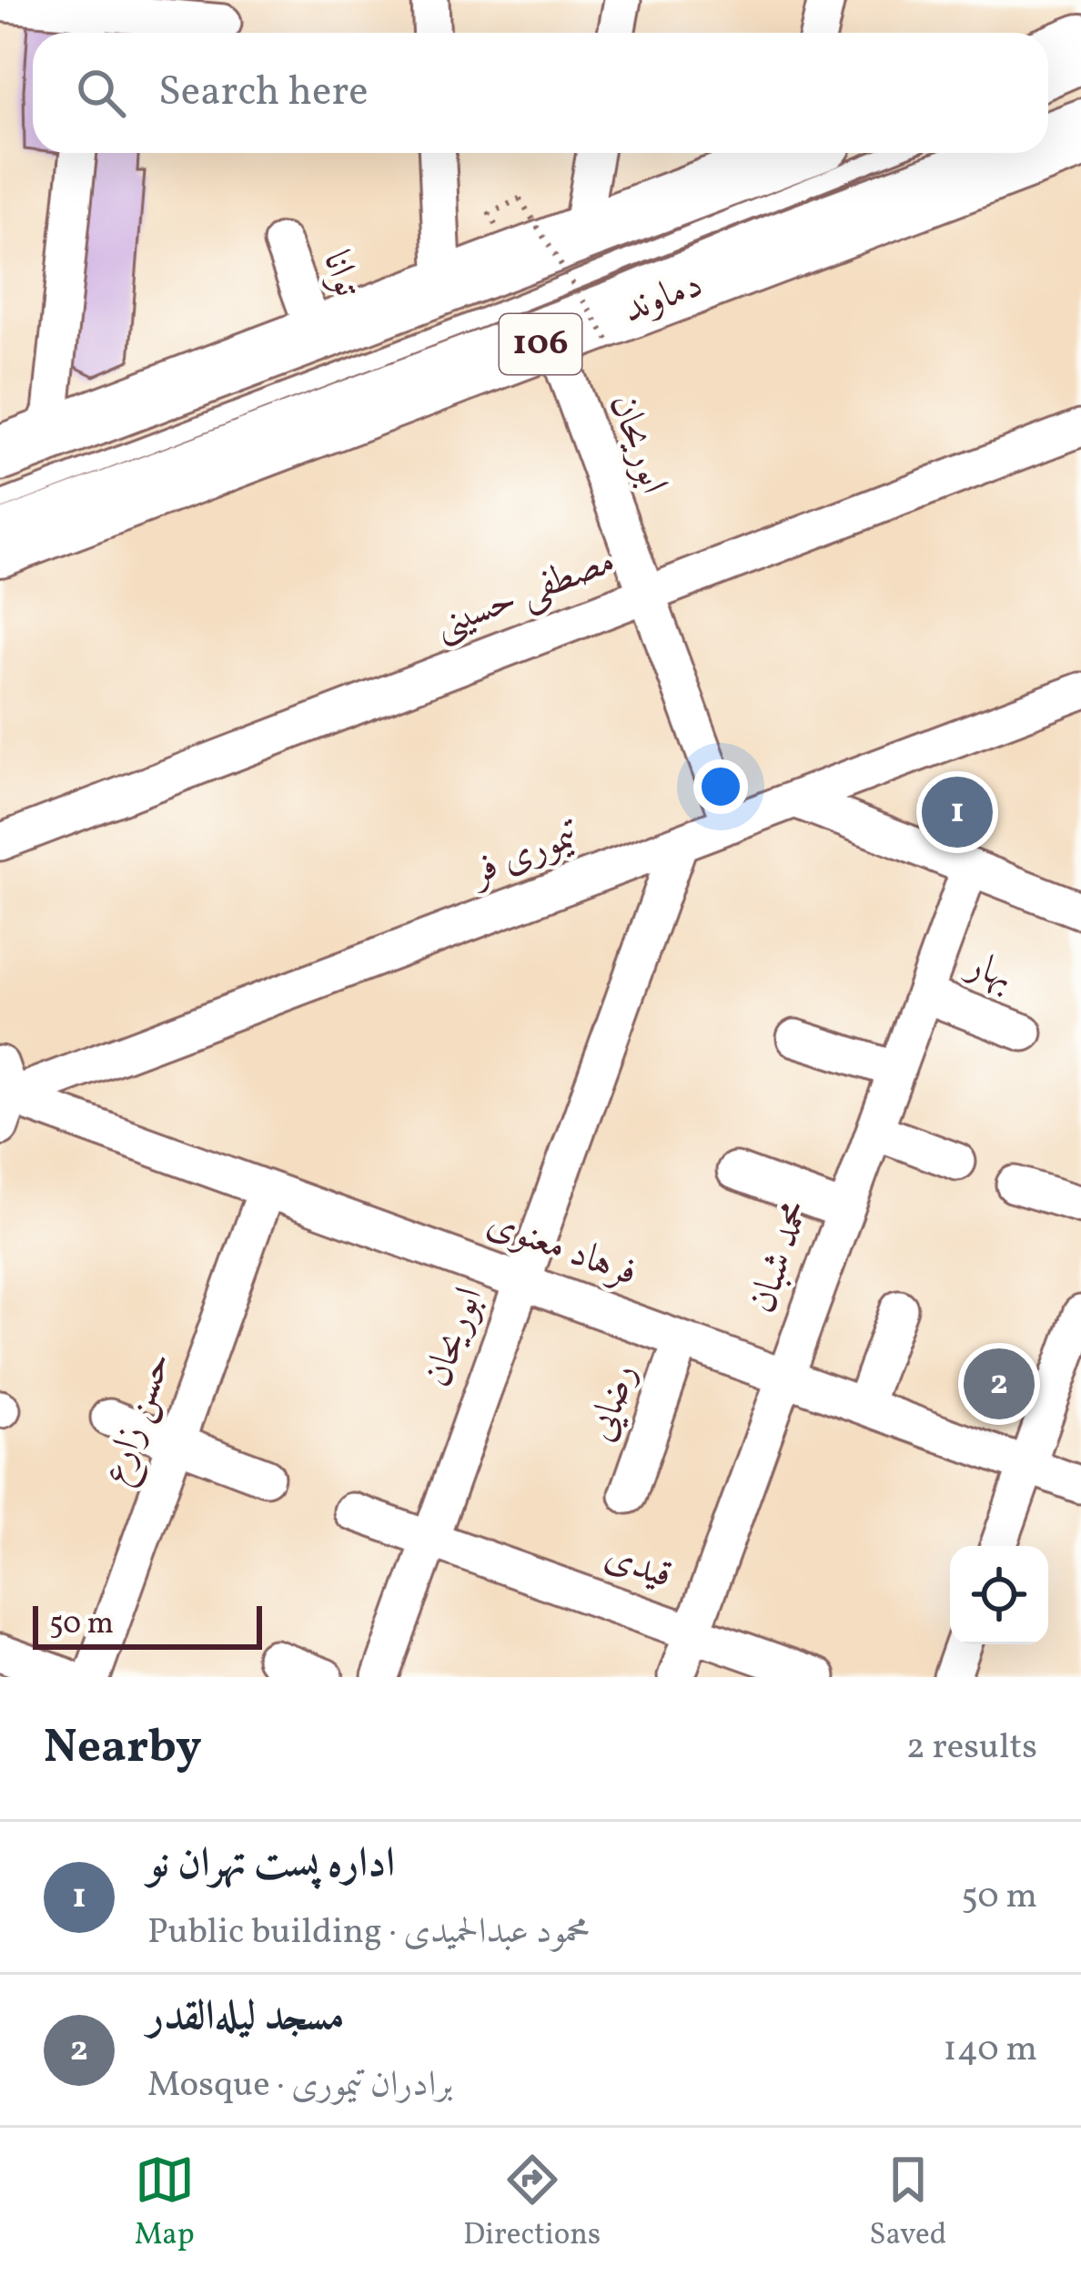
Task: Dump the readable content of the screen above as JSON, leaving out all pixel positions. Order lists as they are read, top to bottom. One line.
{"streets":{"main road":["دماوند","106"],"street":["توانا","ابوریحان","مصطفی حسینی","تیموری فر","بهار","فرهاد معنوی","محمد شبان","رضایی","حسن زارع","قیدی"]},"crossings":[["توانا","106"],["دماوند","ابوریحان"],["ابوریحان","مصطفی حسینی"],["ابوریحان","تیموری فر"],["ابوریحان","فرهاد معنوی"],["ابوریحان","قیدی"],["تیموری فر","فرهاد معنوی"],["بهار","محمد شبان"],["فرهاد معنوی","محمد شبان"],["فرهاد معنوی","رضایی"],["فرهاد معنوی","حسن زارع"],["محمد شبان","قیدی"]],"scale_bar":"50 m","page":{"search":"Search here","pins":["1","2"],"scale":"50 m","heading":["Nearby","2 results"],"list":[{"mark":"1","name":"اداره پست تهران نو","note":"Public building · محمود عبدالحمیدی","value":"50 m"},{"mark":"2","name":"مسجد لیله‌القدر","note":"Mosque · برادران تیموری","value":"140 m"}],"nav":["Map","Directions","Saved"]}}
